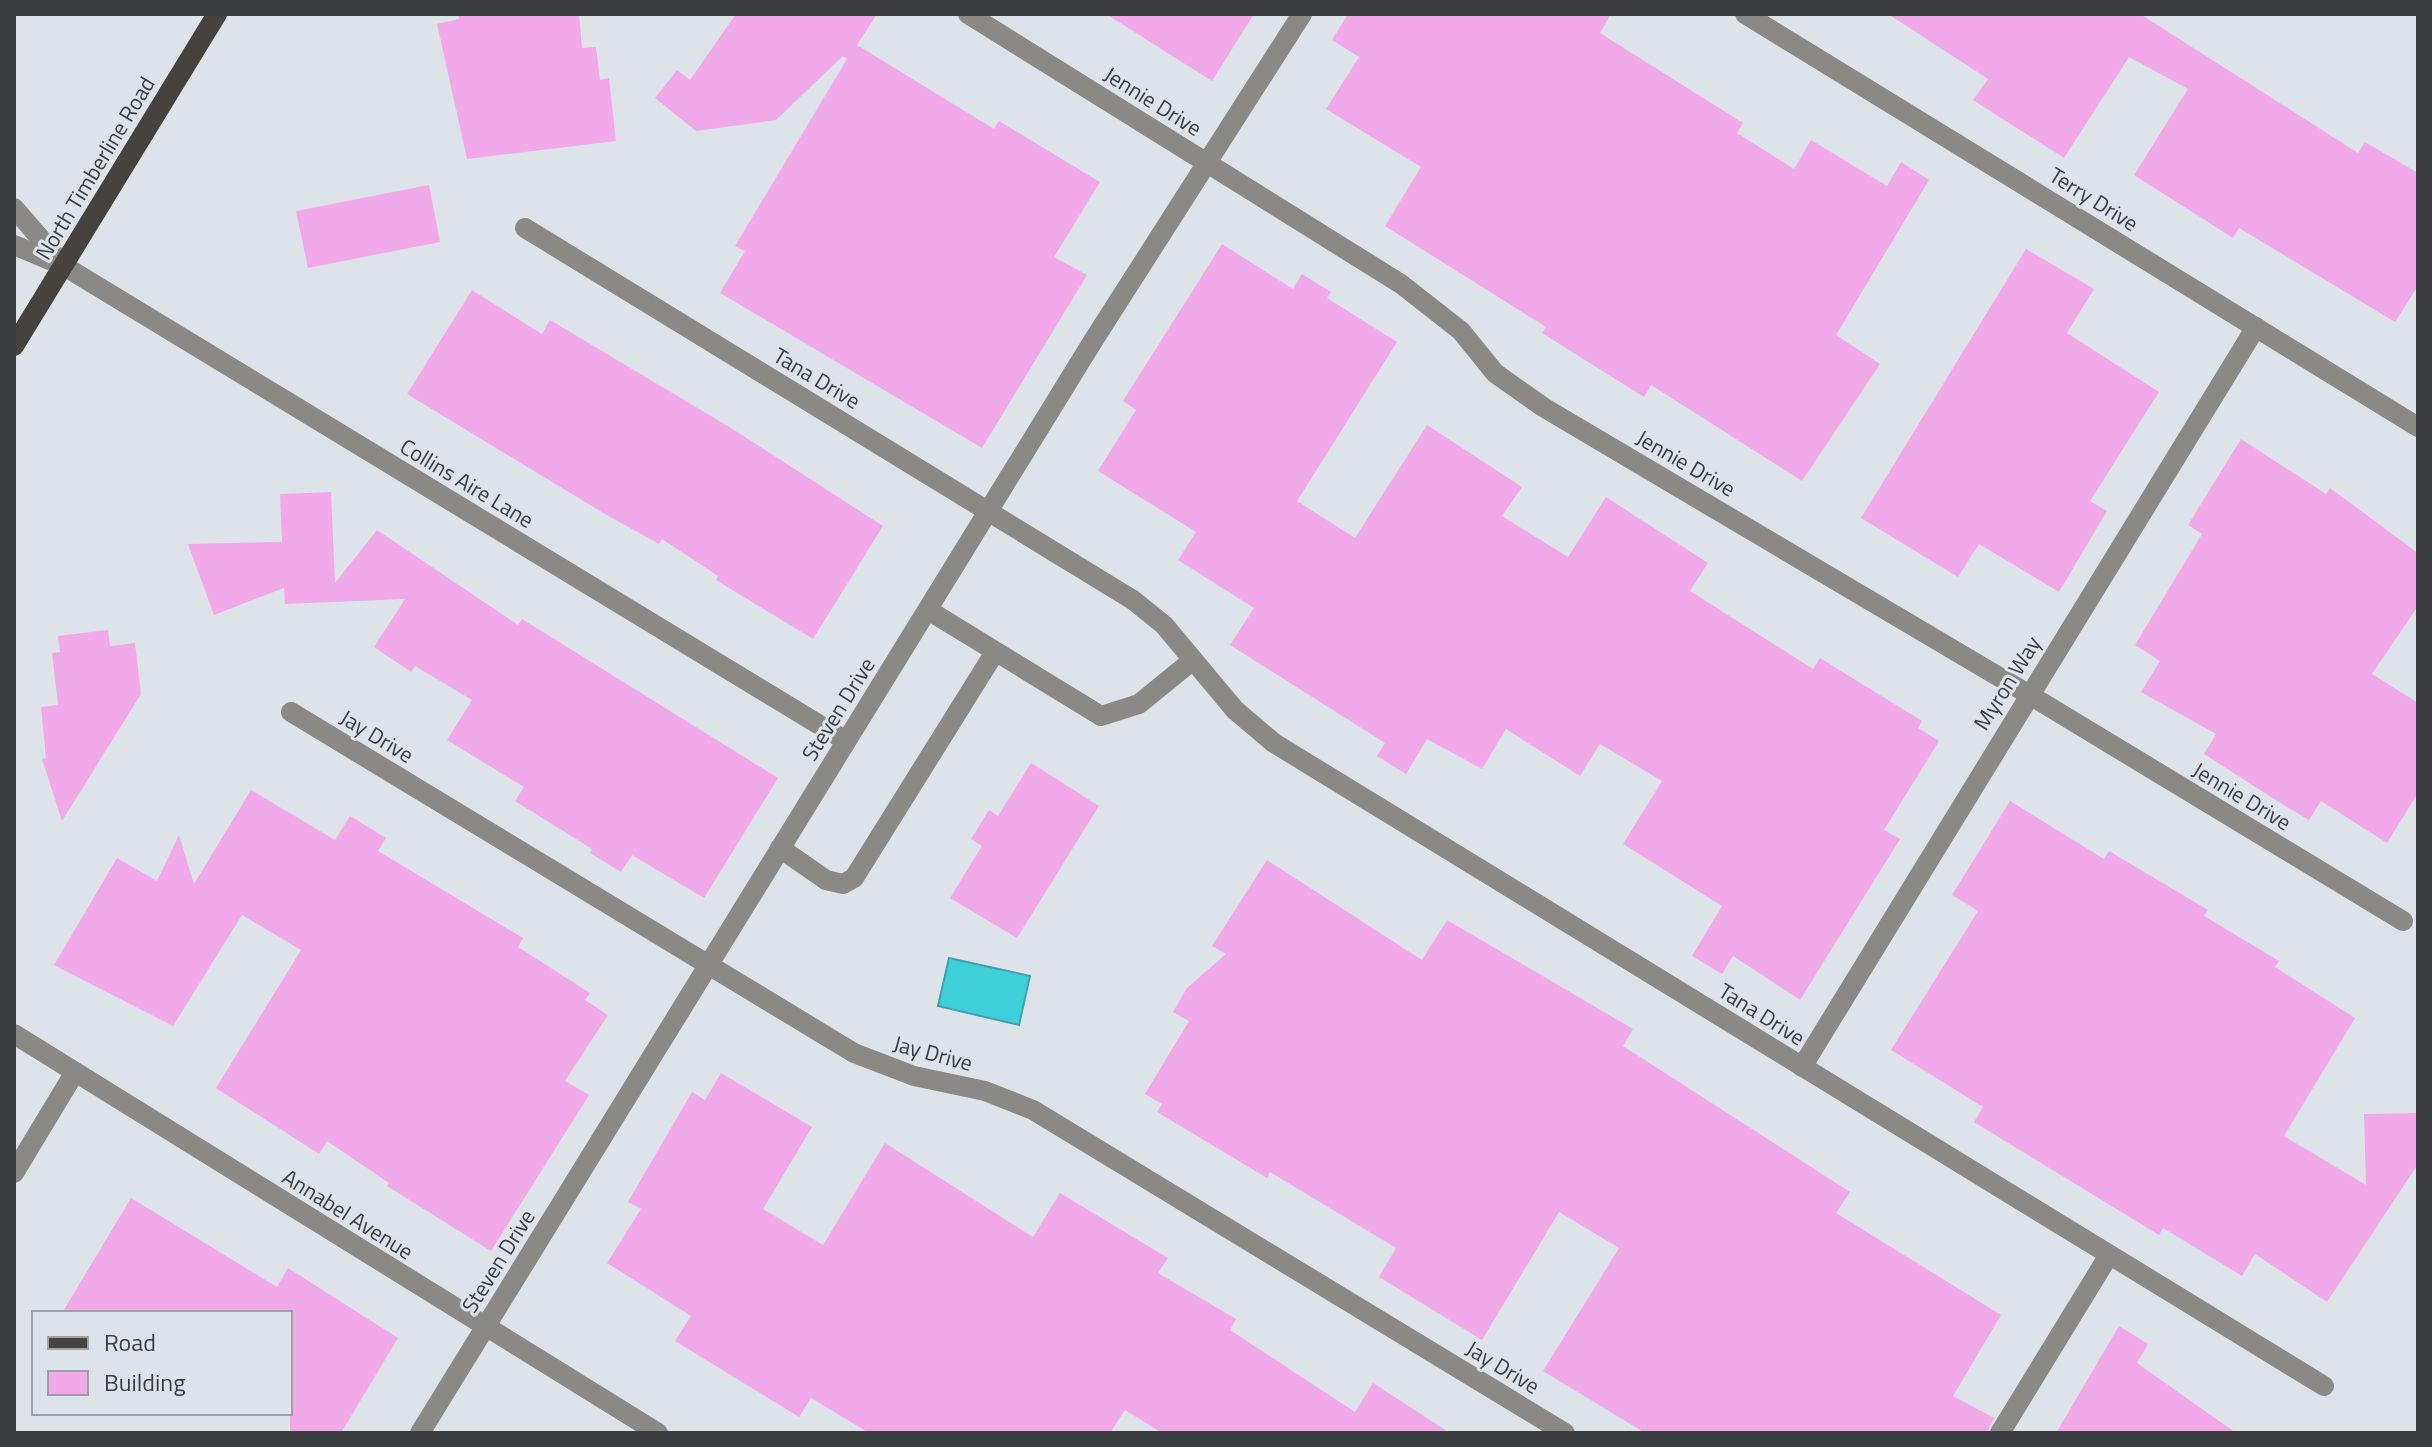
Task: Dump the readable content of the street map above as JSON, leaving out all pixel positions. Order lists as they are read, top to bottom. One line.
{"streets":{"main road":["North Timberline Road"],"street":["Jennie Drive","Terry Drive","Tana Drive","Collins Aire Lane","Myron Way","Steven Drive","Jay Drive","Annabel Avenue"]},"crossings":[["Jennie Drive","Myron Way"],["Jennie Drive","Steven Drive"],["North Timberline Road","Collins Aire Lane"],["Terry Drive","Myron Way"],["Tana Drive","Myron Way"],["Tana Drive","Steven Drive"],["Collins Aire Lane","Steven Drive"],["Steven Drive","Jay Drive"],["Steven Drive","Annabel Avenue"]],"legend":["Road","Building"]}
